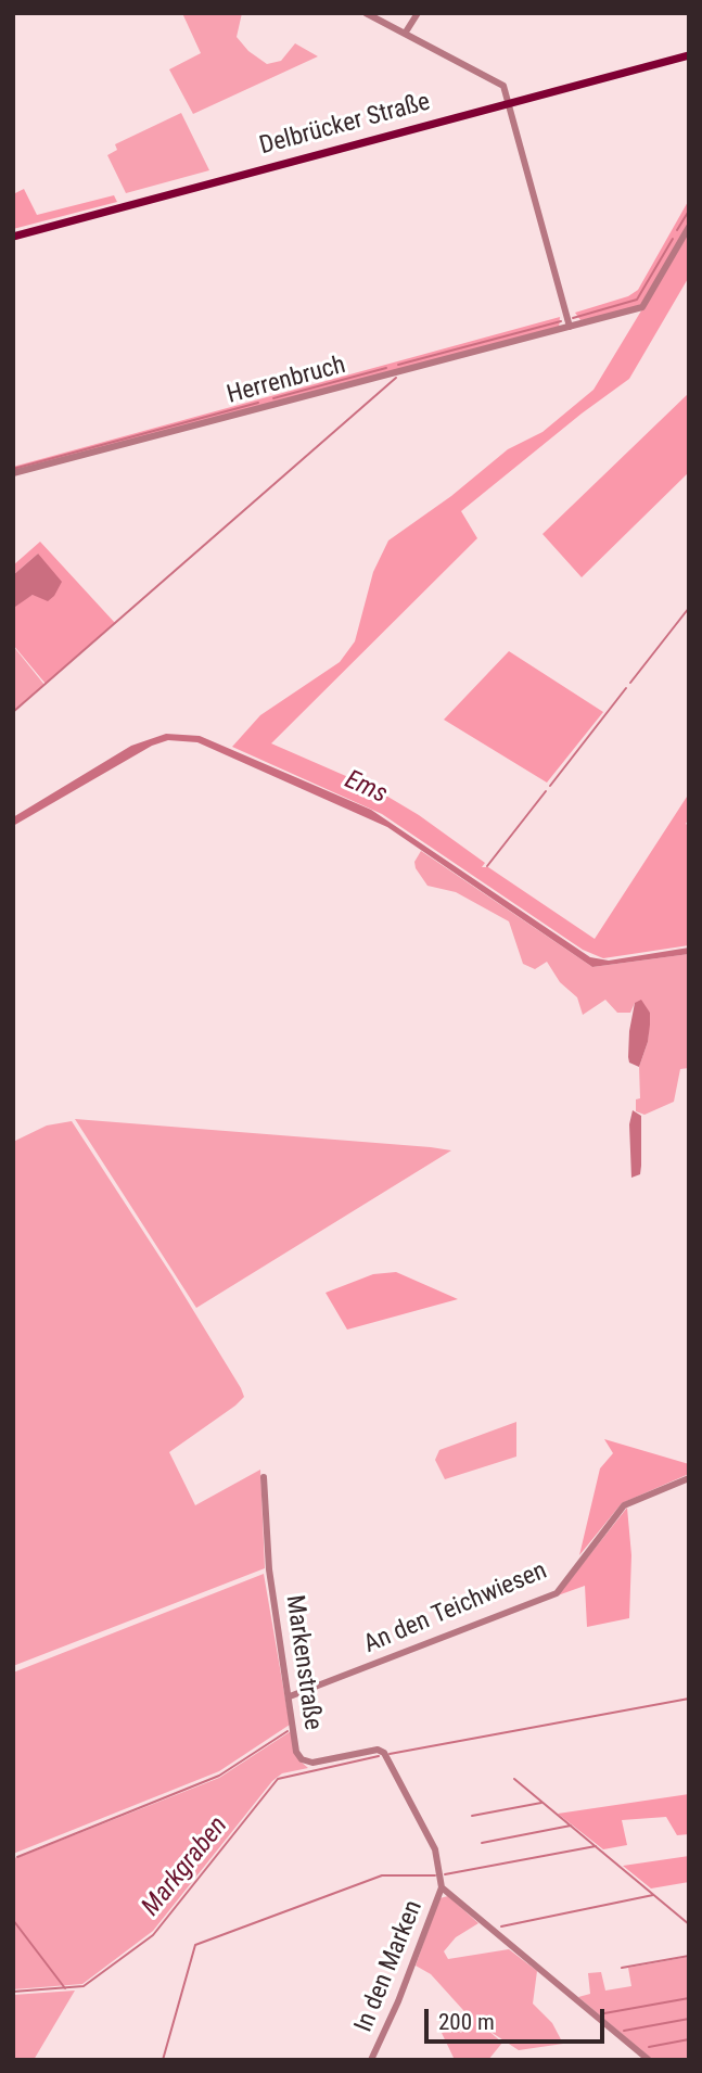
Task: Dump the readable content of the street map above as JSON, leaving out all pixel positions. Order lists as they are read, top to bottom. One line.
{"streets":{"main road":["Delbrücker Straße"],"street":["Herrenbruch","An den Teichwiesen","Markenstraße","In den Marken"]},"crossings":[["An den Teichwiesen","Markenstraße"],["Markenstraße","In den Marken"]],"water":["Ems","Markgraben"],"scale_bar":"200 m"}
